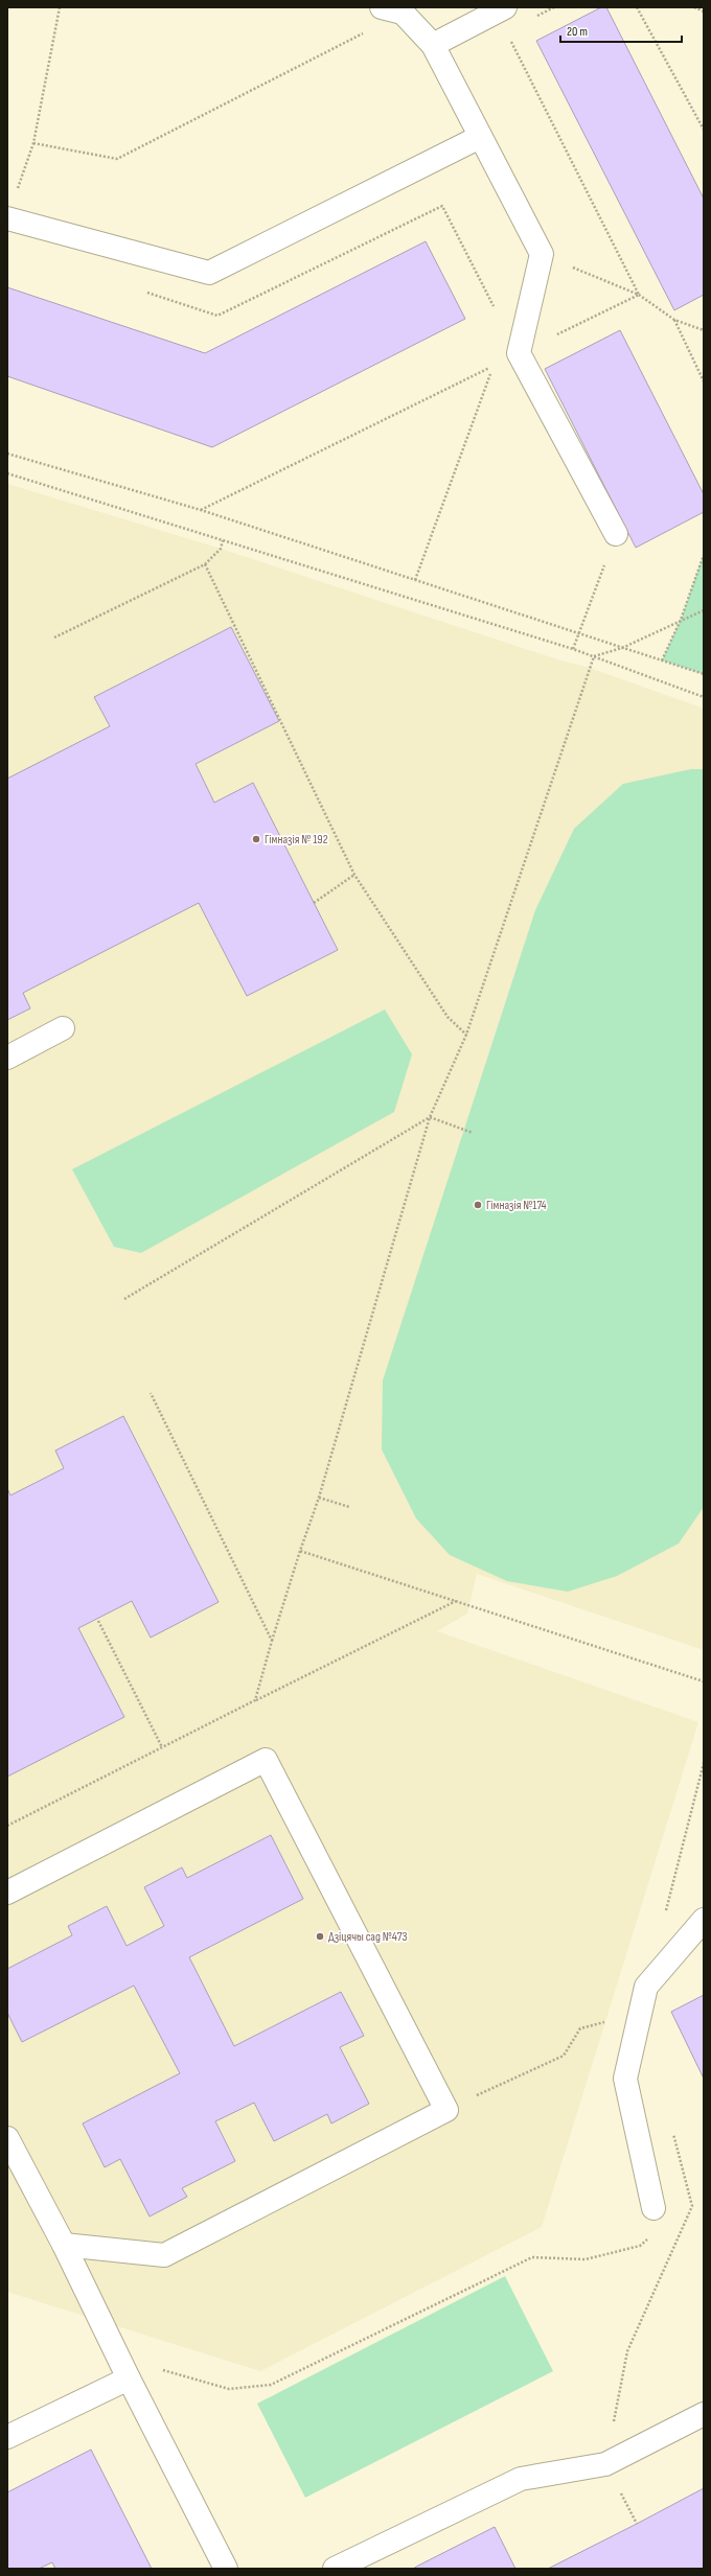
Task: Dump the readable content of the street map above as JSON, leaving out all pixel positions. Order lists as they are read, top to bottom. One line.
{"places":["Гімназія № 192","Гімназія №174","Дзіцячы сад №473"],"scale_bar":"20 m"}
